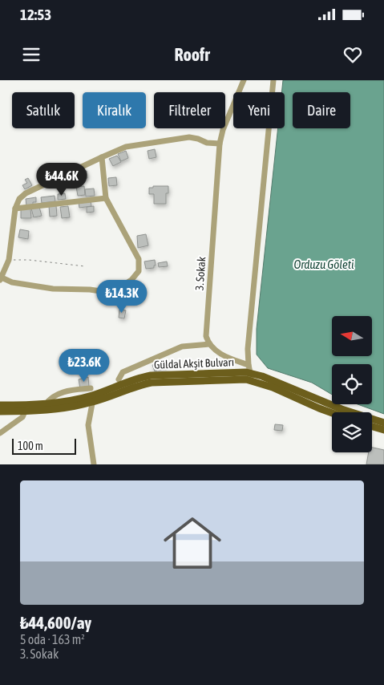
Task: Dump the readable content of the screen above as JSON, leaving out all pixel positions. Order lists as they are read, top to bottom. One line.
{"streets":{"main road":["Güldal Akşit Bulvarı"],"street":["3. Sokak"]},"water":["Orduzu Göleti"],"scale_bar":"100 m","north":"left","page":{"status":"12:53","header":"Roofr","chip":["Satılık","Kiralık","Filtreler","Yeni","Daire"],"price":["₺44.6K","₺14.3K","₺23.6K"],"scale":"100 m","list":[{"name":"₺44,600/ay","note":"5 oda · 163 m² · 3. Sokak"}]}}
